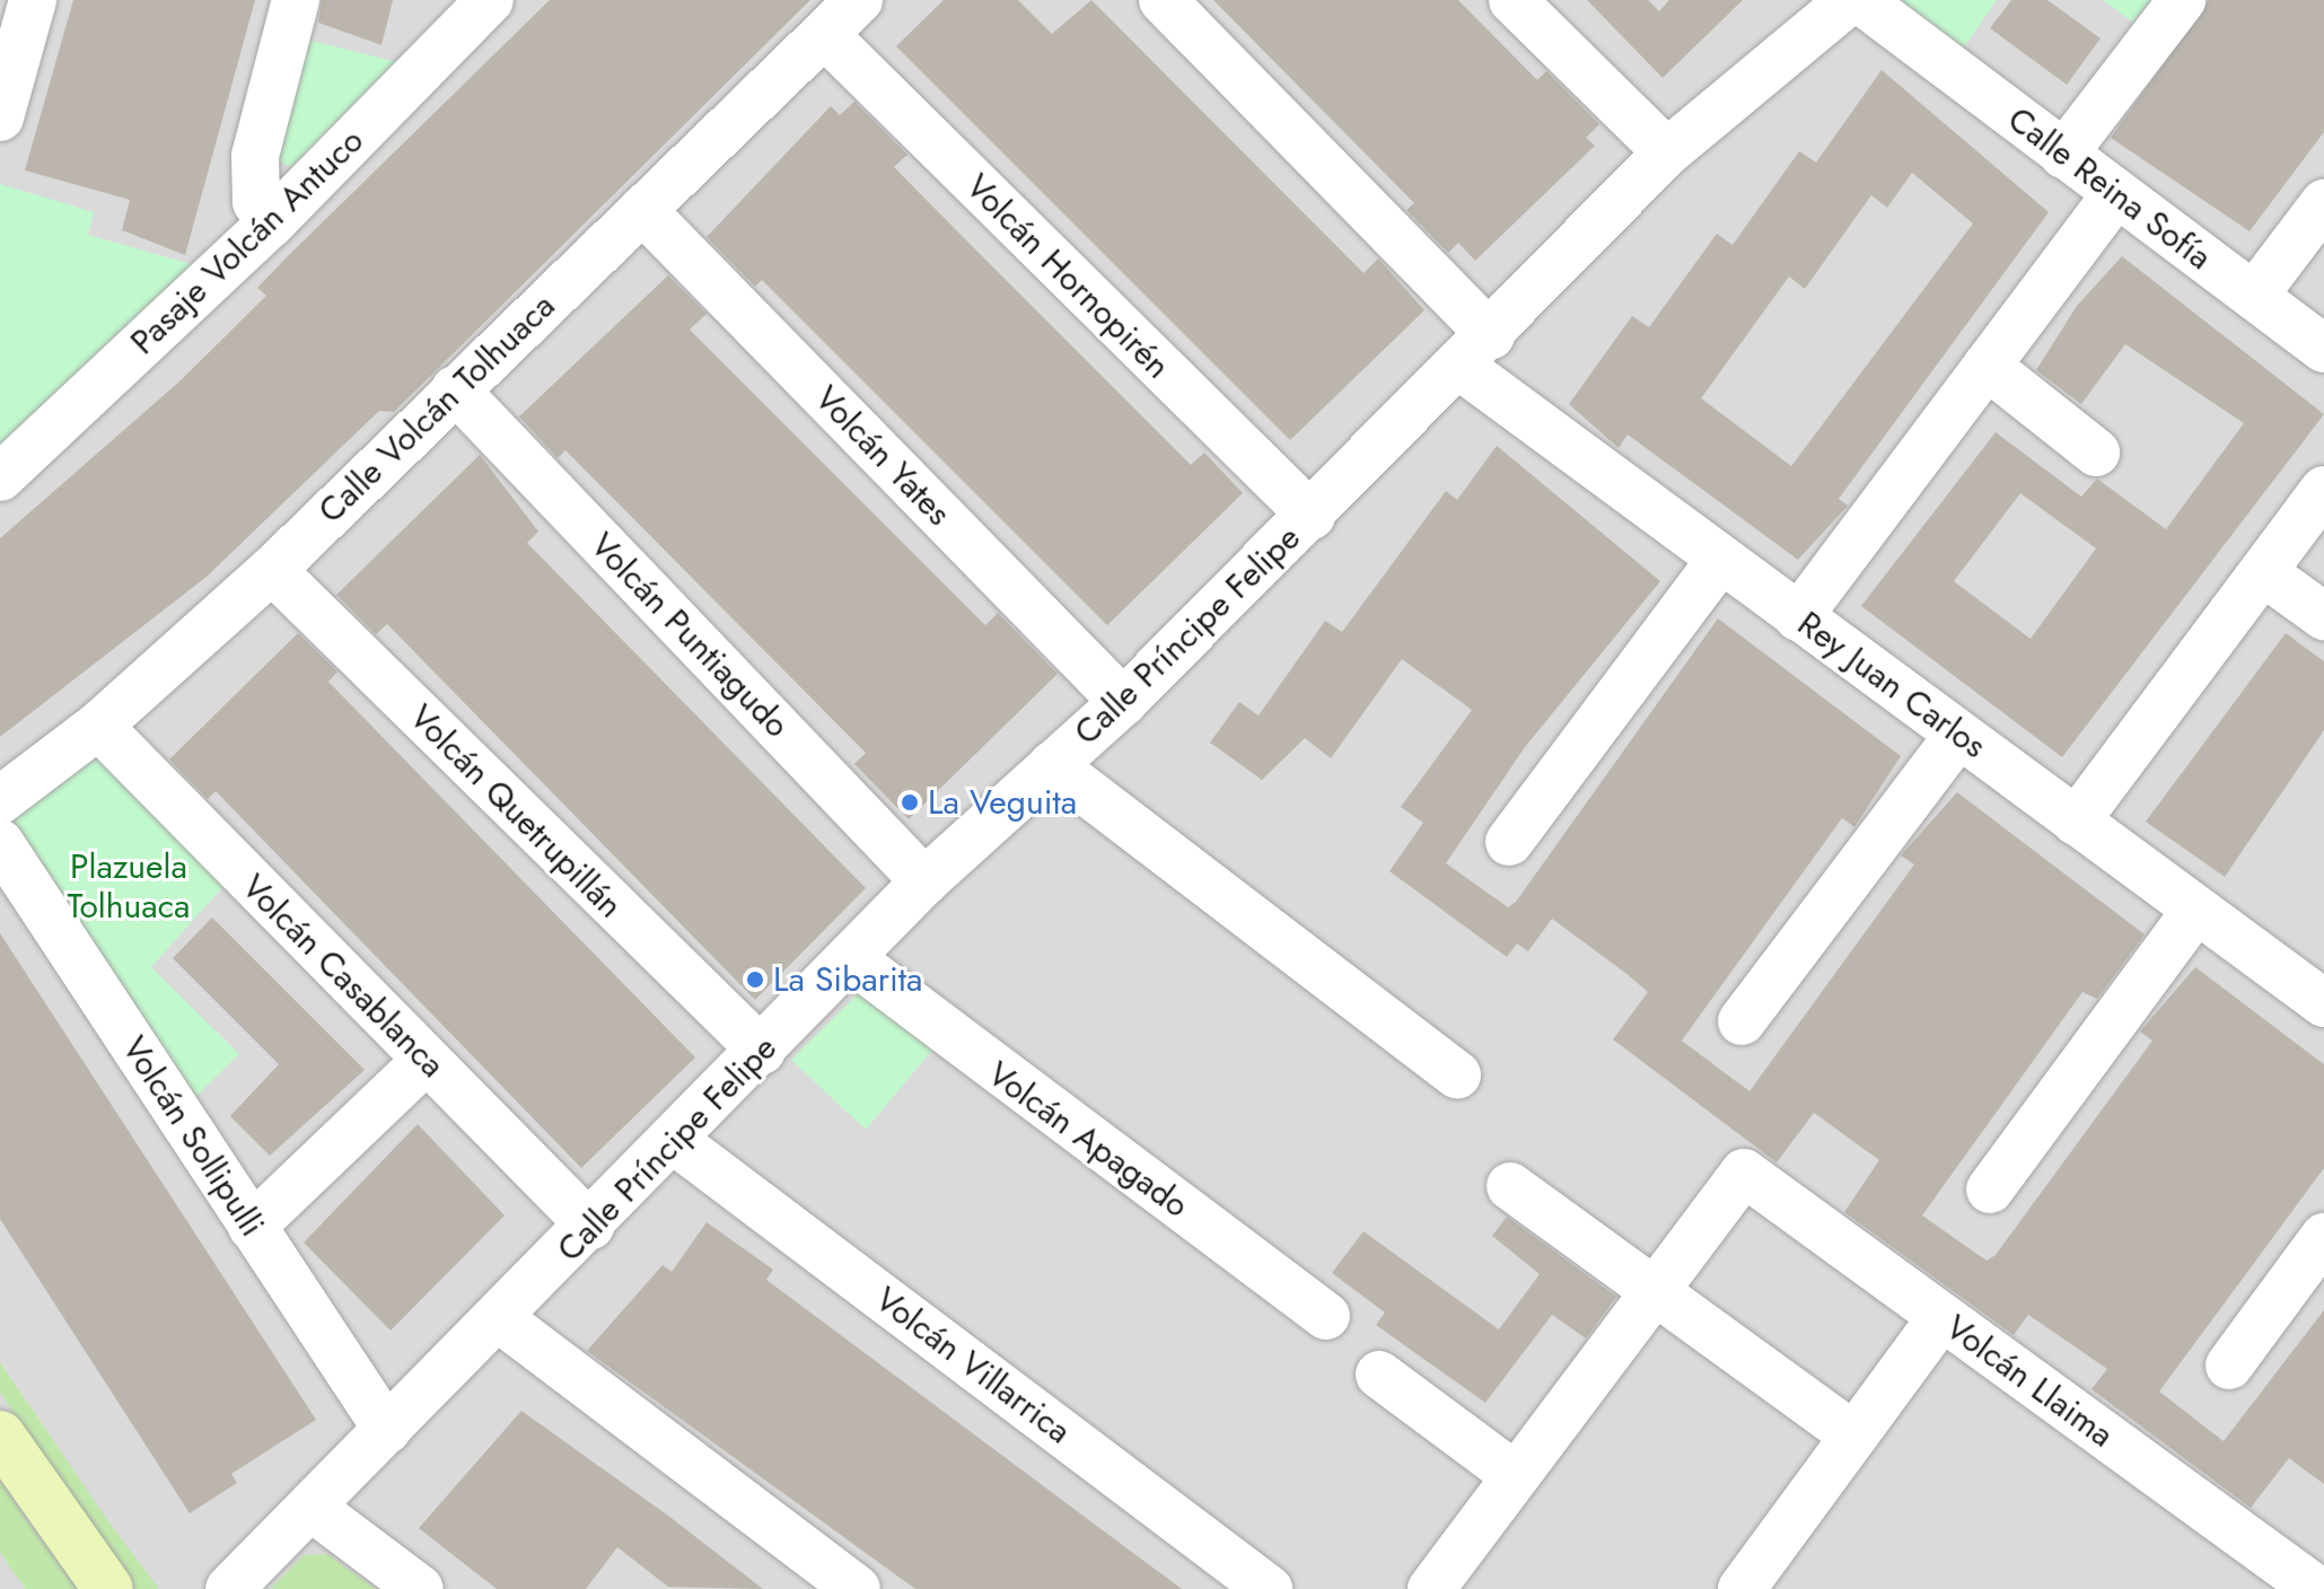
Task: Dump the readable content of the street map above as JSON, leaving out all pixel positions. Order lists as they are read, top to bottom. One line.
{"streets":{"street":["Calle Reina Sofía","Pasaje Volcán Antuco","Volcán Hornopirén","Calle Volcán Tolhuaca","Volcán Yates","Volcán Puntiagudo","Calle Príncipe Felipe","Rey Juan Carlos","Volcán Quetrupillán","Volcán Casablanca","Volcán Sollipulli","Volcán Apagado","Volcán Villarrica","Volcán Llaima"]},"crossings":[["Volcán Hornopirén","Calle Volcán Tolhuaca"],["Volcán Hornopirén","Calle Príncipe Felipe"],["Calle Volcán Tolhuaca","Volcán Yates"],["Calle Volcán Tolhuaca","Volcán Puntiagudo"],["Calle Volcán Tolhuaca","Volcán Quetrupillán"],["Calle Volcán Tolhuaca","Volcán Casablanca"],["Volcán Yates","Calle Príncipe Felipe"],["Volcán Puntiagudo","Calle Príncipe Felipe"],["Calle Príncipe Felipe","Rey Juan Carlos"],["Calle Príncipe Felipe","Volcán Quetrupillán"],["Calle Príncipe Felipe","Volcán Casablanca"],["Calle Príncipe Felipe","Volcán Sollipulli"],["Calle Príncipe Felipe","Volcán Apagado"],["Calle Príncipe Felipe","Volcán Villarrica"]],"parks":["Plazuela Tolhuaca"],"places":["La Veguita","La Sibarita"]}
